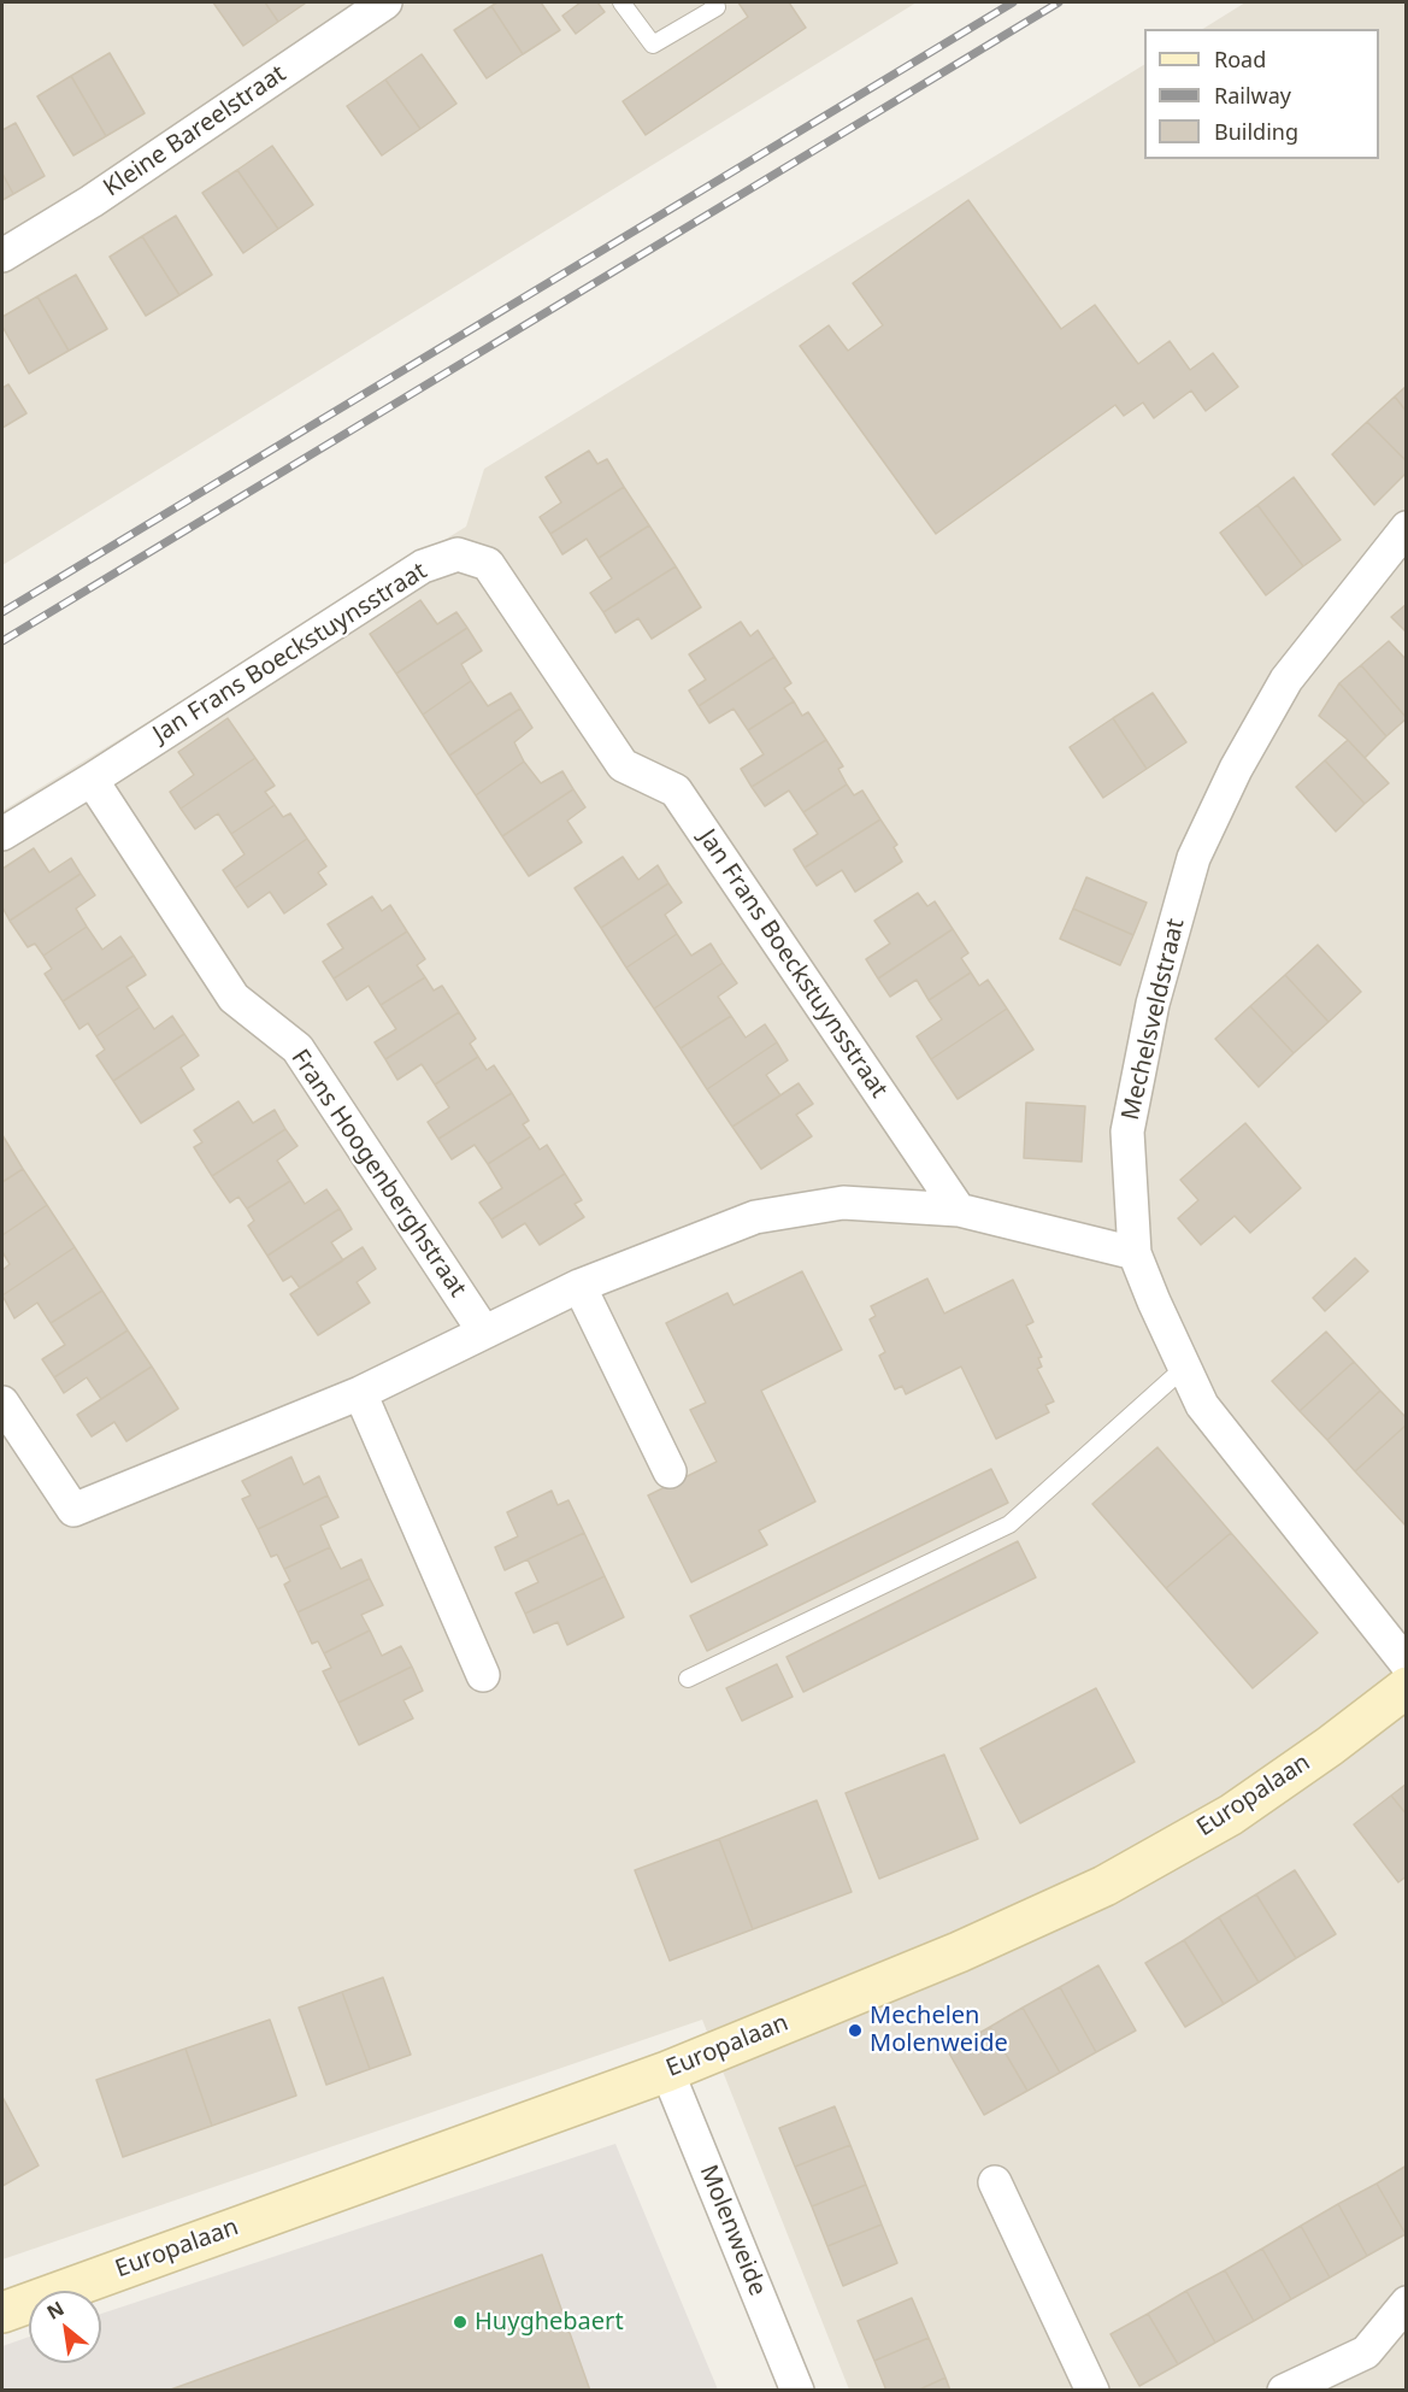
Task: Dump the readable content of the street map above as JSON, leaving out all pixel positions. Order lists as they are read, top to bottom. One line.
{"streets":{"street":["Kleine Bareelstraat","Jan Frans Boeckstuynsstraat","Mechelsveldstraat","Frans Hoogenberghstraat","Europalaan","Molenweide"]},"crossings":[["Jan Frans Boeckstuynsstraat","Frans Hoogenberghstraat"],["Europalaan","Molenweide"]],"places":["Mechelen Molenweide","Huyghebaert"],"legend":["Road","Railway","Building"],"north":"top left"}
